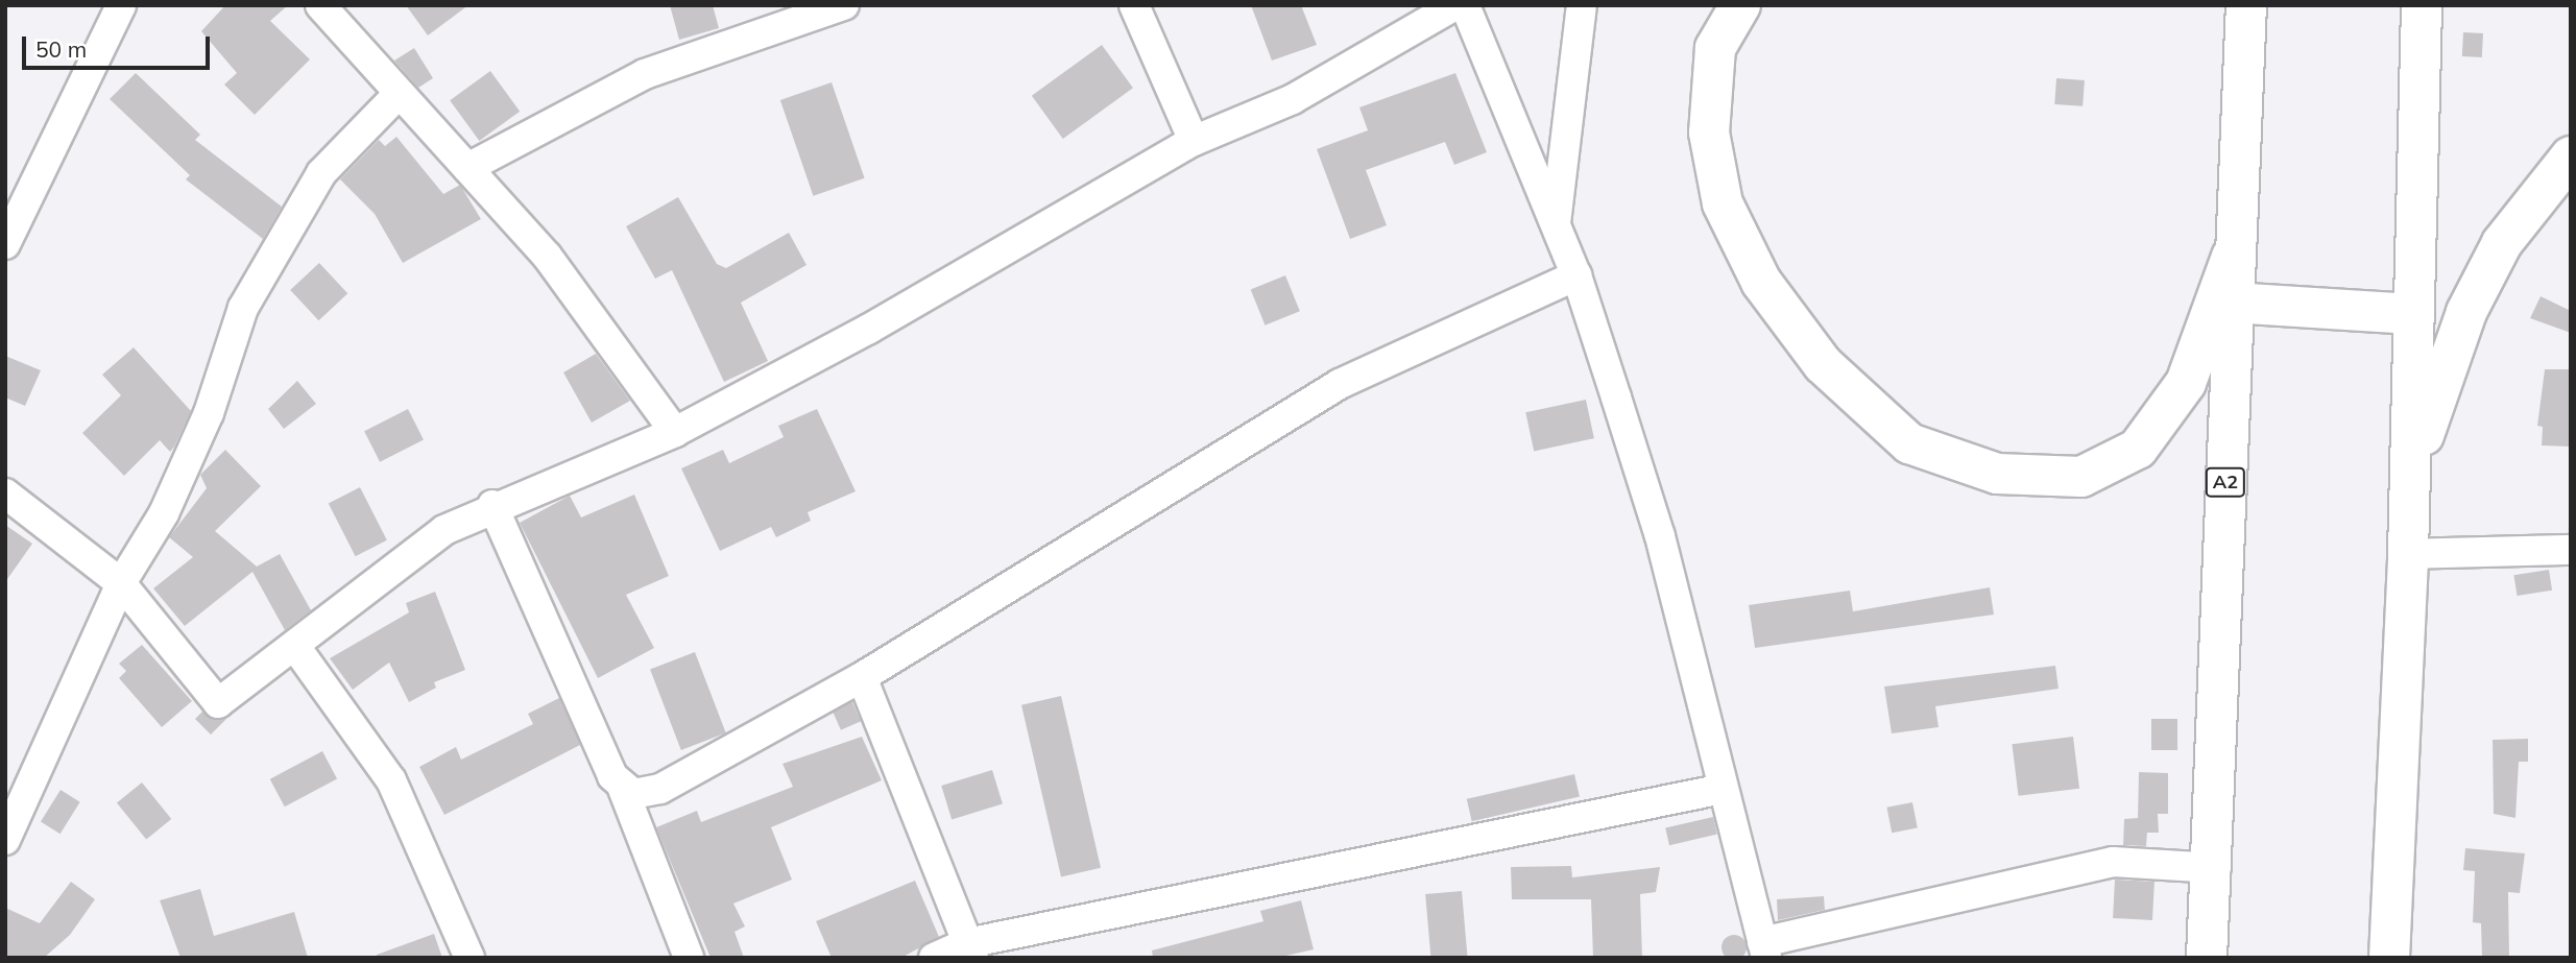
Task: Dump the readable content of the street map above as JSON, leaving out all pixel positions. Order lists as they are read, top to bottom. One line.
{"streets":{"highway":["A2"]},"scale_bar":"50 m"}
